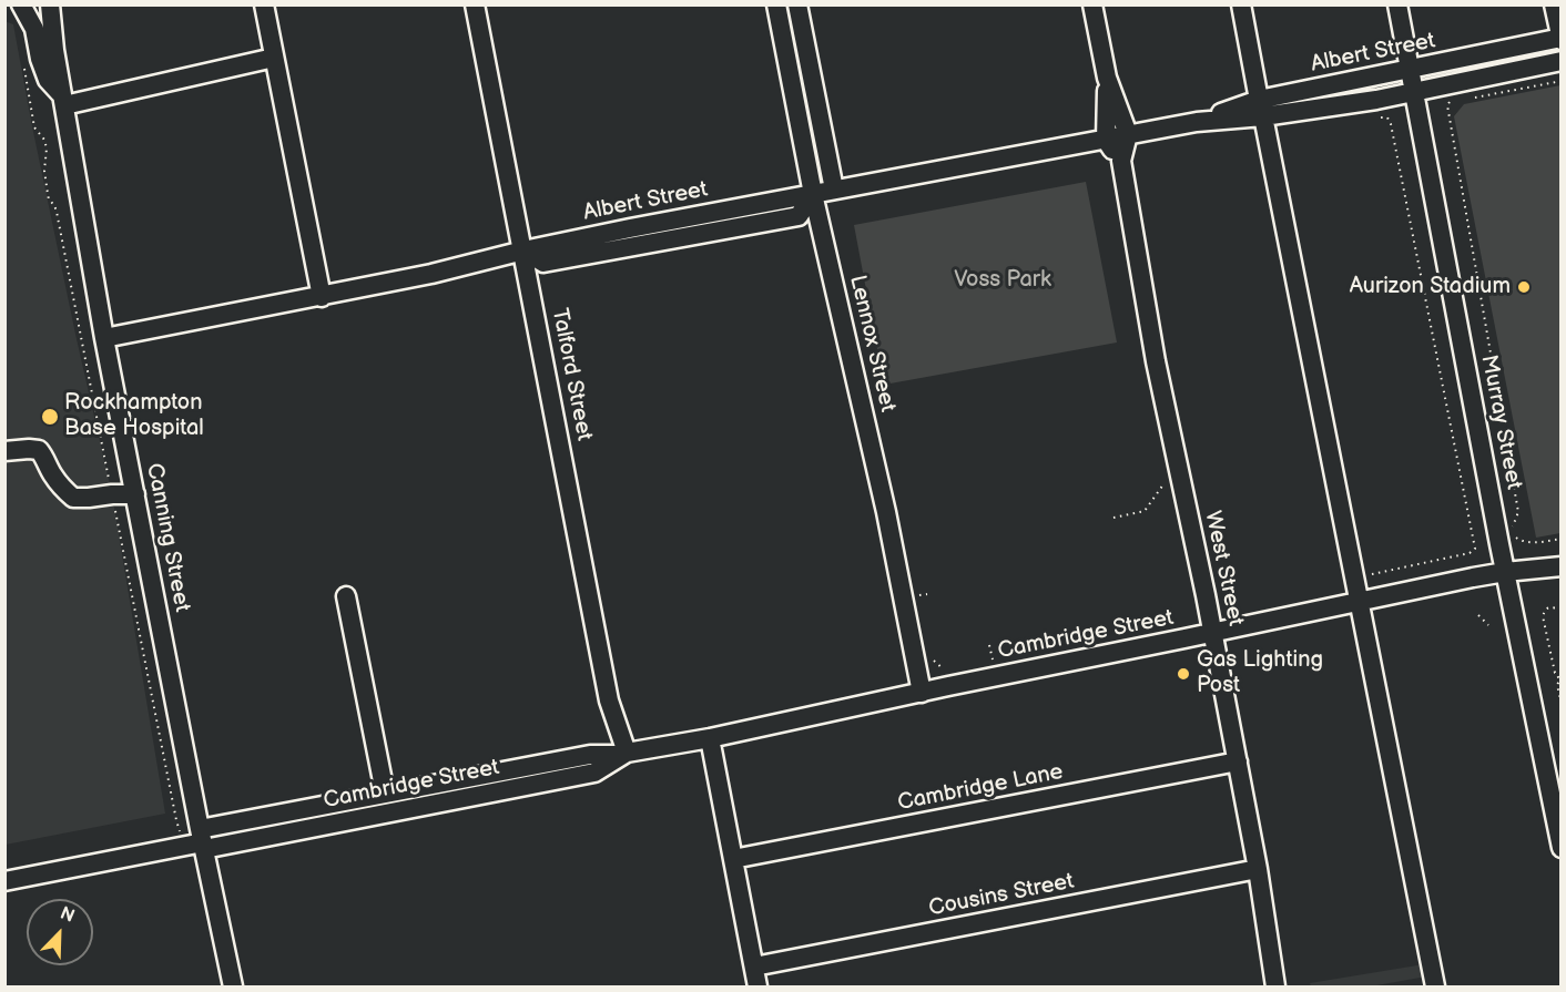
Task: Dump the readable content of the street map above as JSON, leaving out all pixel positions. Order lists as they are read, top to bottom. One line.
{"streets":{"street":["Albert Street","Lennox Street","Talford Street","Murray Street","Canning Street","West Street","Cambridge Street","Cambridge Lane","Cousins Street"]},"crossings":[["Albert Street","Lennox Street"],["Albert Street","Talford Street"],["Albert Street","Murray Street"],["Albert Street","Canning Street"],["Albert Street","West Street"],["Lennox Street","Cambridge Street"],["Talford Street","Cambridge Street"],["Murray Street","Cambridge Street"],["Canning Street","Cambridge Street"],["West Street","Cambridge Street"],["West Street","Cambridge Lane"],["West Street","Cousins Street"]],"parks":["Voss Park"],"places":["Aurizon Stadium","Rockhampton Base Hospital","Gas Lighting Post"],"north":"top right"}
